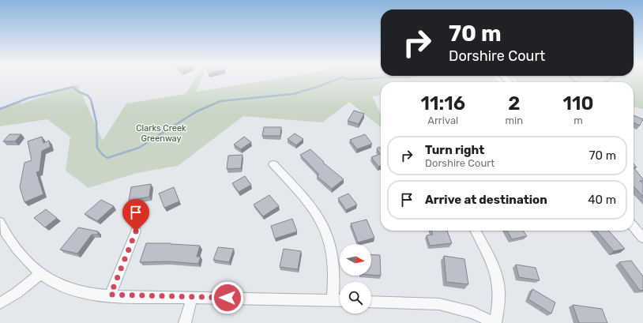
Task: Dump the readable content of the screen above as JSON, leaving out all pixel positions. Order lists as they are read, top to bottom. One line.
{"parks":["Clarks Creek Greenway"],"north":"right","page":{"turn":["70 m","Dorshire Court"],"eta":["11:16","Arrival","2","min","110","m"],"list":[{"name":"Turn right","note":"Dorshire Court","value":"70 m"},{"name":"Arrive at destination","value":"40 m"}]}}
